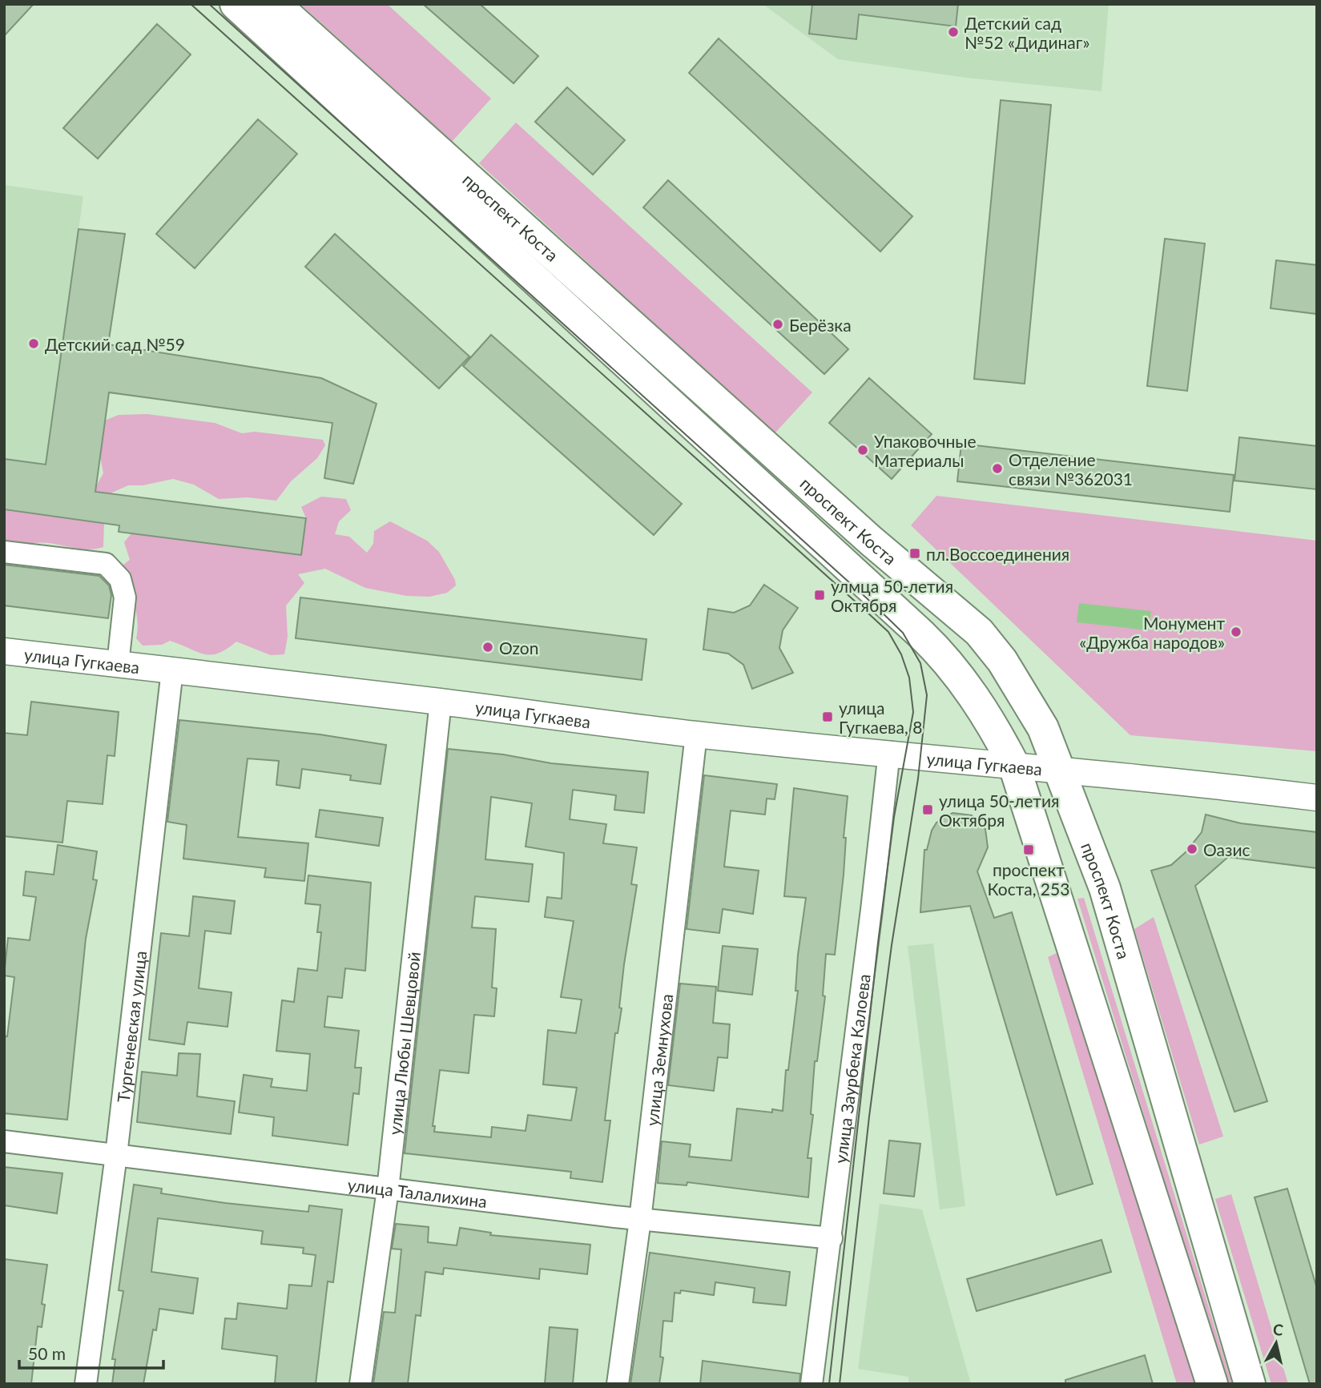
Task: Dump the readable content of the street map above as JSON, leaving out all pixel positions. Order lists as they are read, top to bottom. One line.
{"streets":{"main road":["проспект Коста"],"street":["улица Гугкаева","Тургеневская улица","улица Любы Шевцовой","улица Земнухова","улица Заурбека Калоева","улица Талалихина"]},"crossings":[["проспект Коста","улица Гугкаева"],["улица Гугкаева","Тургеневская улица"],["улица Гугкаева","улица Любы Шевцовой"],["улица Гугкаева","улица Земнухова"],["улица Гугкаева","улица Заурбека Калоева"],["Тургеневская улица","улица Талалихина"],["улица Любы Шевцовой","улица Талалихина"],["улица Земнухова","улица Талалихина"],["улица Заурбека Калоева","улица Талалихина"]],"places":{"other":["Детский сад №52 «Дидинаг»","Берёзка","Детский сад №59","Упаковочные Материалы","Отделение связи №362031","Монумент «Дружба народов»","Ozon","Оазис"],"transit":["пл.Воссоединения","улмца 50-летия Октября","улица Гугкаева, 8","улица 50-летия Октября","проспект Коста, 253"]},"scale_bar":"50 m","north":"top"}
